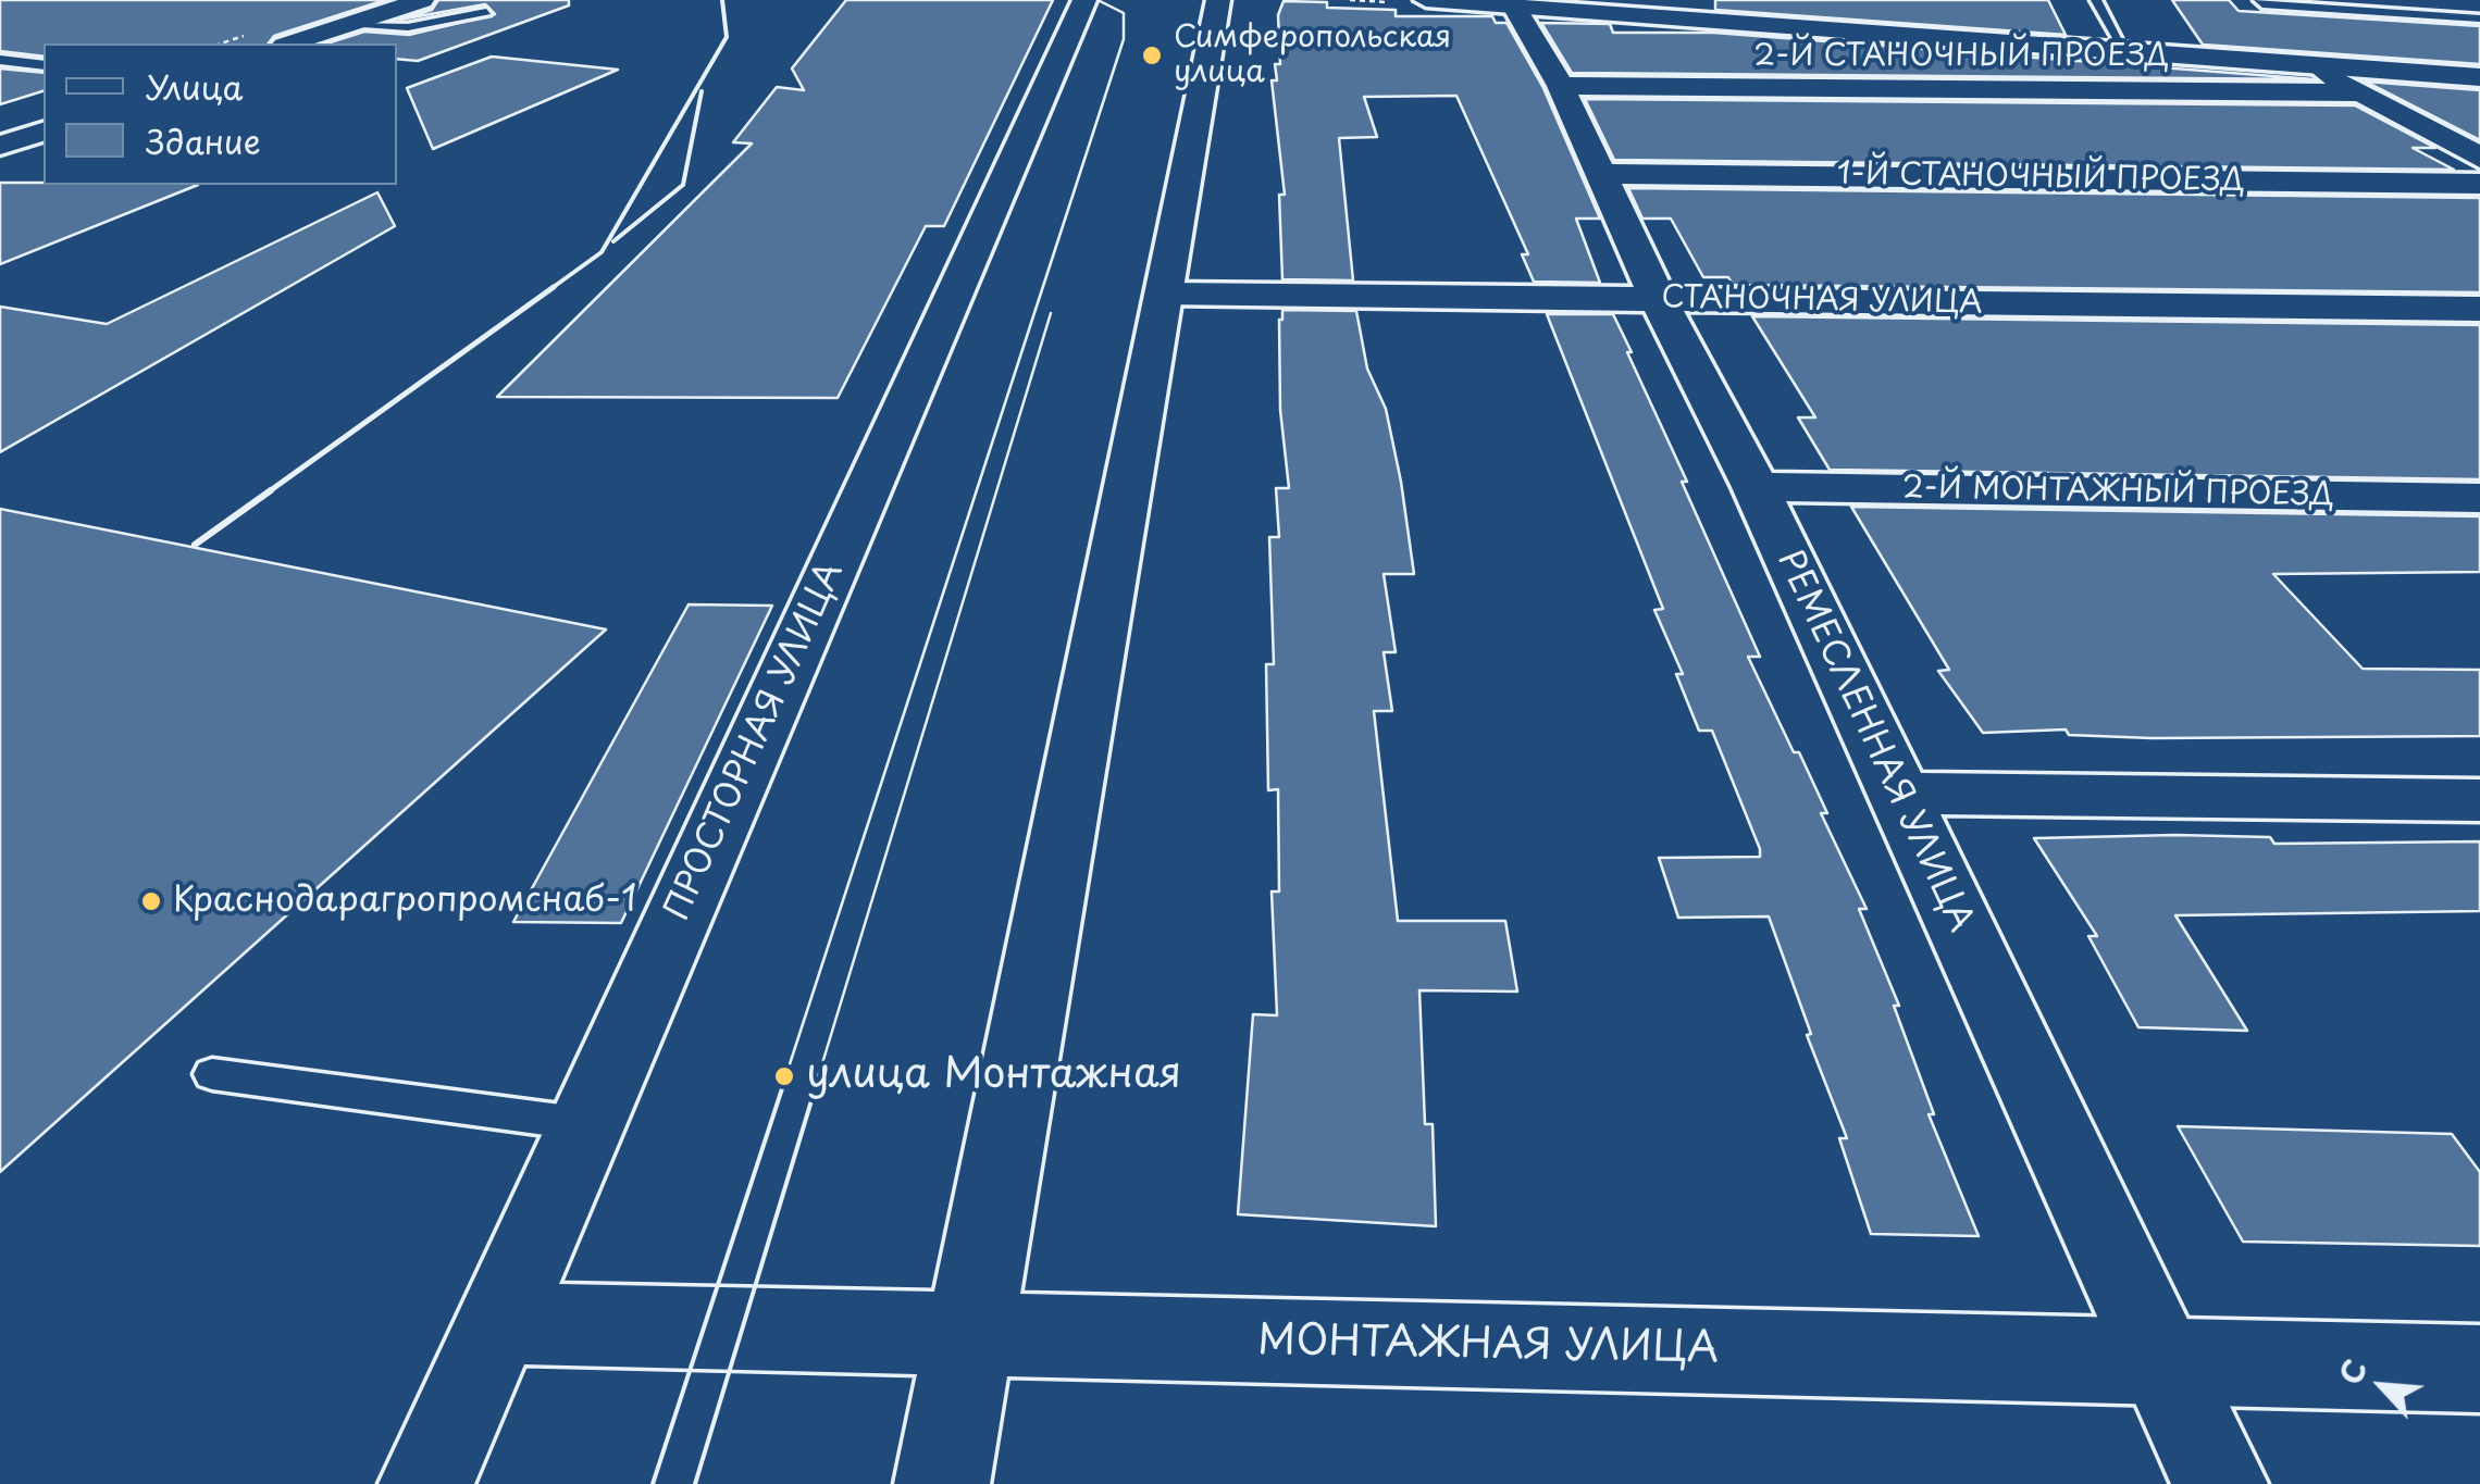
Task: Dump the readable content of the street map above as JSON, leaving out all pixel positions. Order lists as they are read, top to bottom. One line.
{"streets":{"street":["2-Й СТАНОЧНЫЙ ПРОЕЗД","1-Й СТАНОЧНЫЙ ПРОЕЗД","СТАНОЧНАЯ УЛИЦА","2-Й МОНТАЖНЫЙ ПРОЕЗД","ПРОСТОРНАЯ УЛИЦА","РЕМЕСЛЕННАЯ УЛИЦА","МОНТАЖНАЯ УЛИЦА"]},"crossings":[["2-Й СТАНОЧНЫЙ ПРОЕЗД","РЕМЕСЛЕННАЯ УЛИЦА"],["1-Й СТАНОЧНЫЙ ПРОЕЗД","РЕМЕСЛЕННАЯ УЛИЦА"],["СТАНОЧНАЯ УЛИЦА","РЕМЕСЛЕННАЯ УЛИЦА"],["2-Й МОНТАЖНЫЙ ПРОЕЗД","РЕМЕСЛЕННАЯ УЛИЦА"],["ПРОСТОРНАЯ УЛИЦА","МОНТАЖНАЯ УЛИЦА"],["РЕМЕСЛЕННАЯ УЛИЦА","МОНТАЖНАЯ УЛИЦА"]],"places":["Симферопольская улица","Краснодарагропромснаб-1","улица Монтажная"],"legend":["Улица","Здание"],"north":"top left"}
